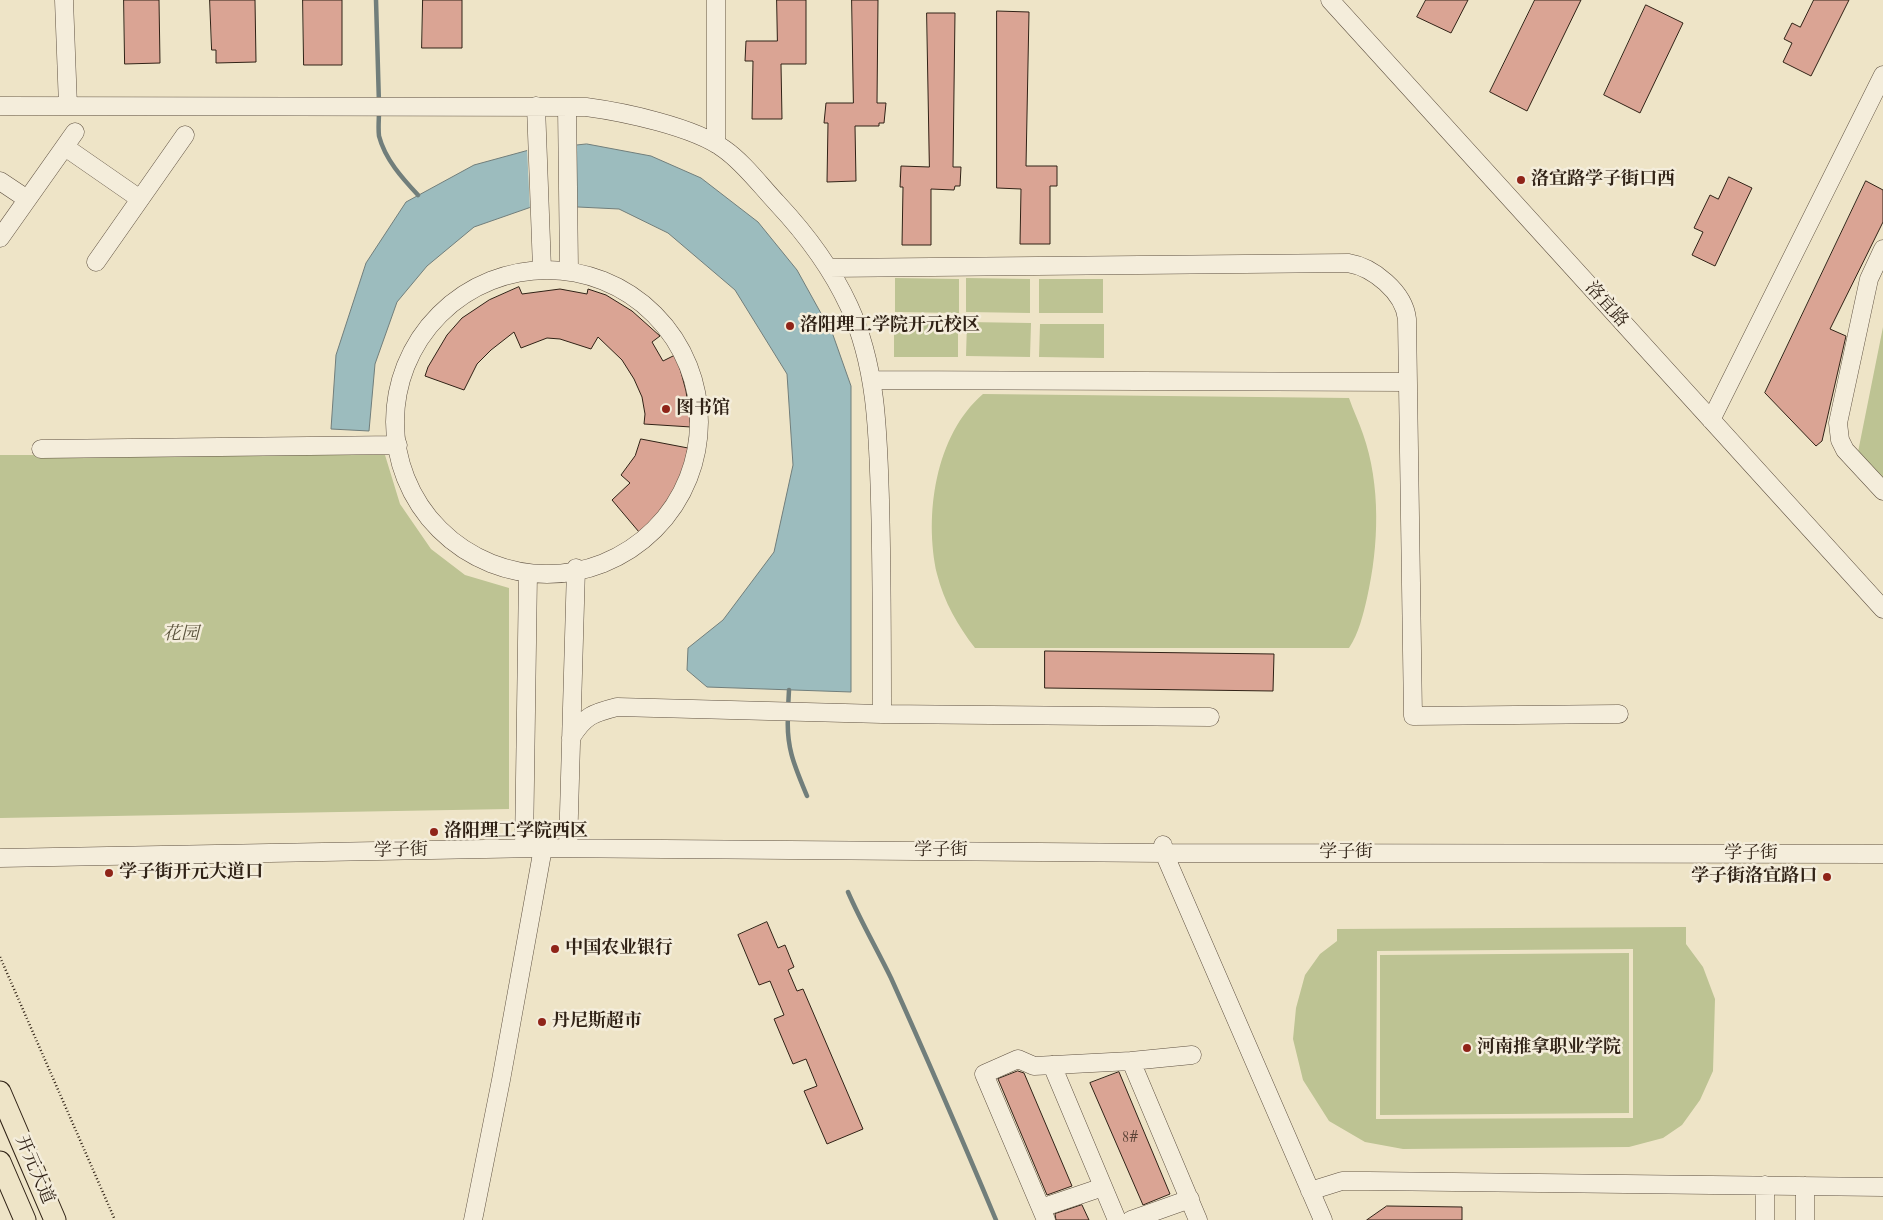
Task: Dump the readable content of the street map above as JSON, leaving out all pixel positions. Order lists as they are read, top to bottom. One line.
{"streets":{"main road":["开元大道"],"street":["洛宜路","学子街"]},"parks":["花园"],"places":["洛宜路学子街口西","洛阳理工学院开元校区","图书馆","洛阳理工学院西区","学子街开元大道口","学子街洛宜路口","中国农业银行","丹尼斯超市","河南推拿职业学院"],"house_numbers":["8#"]}
